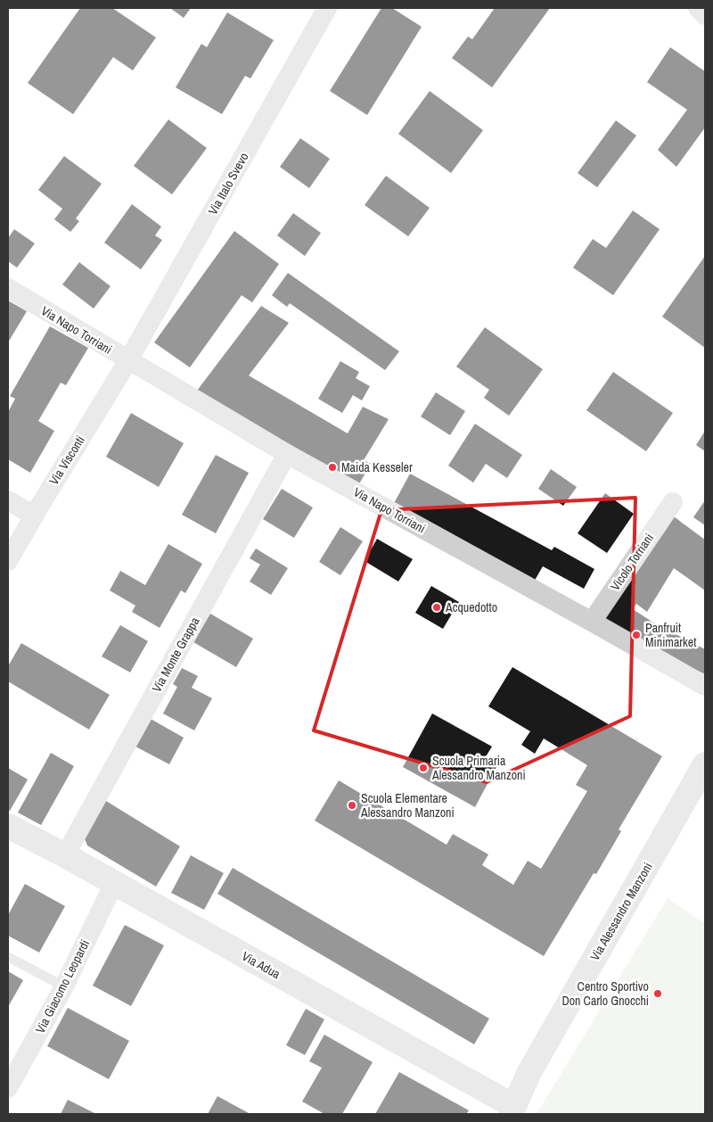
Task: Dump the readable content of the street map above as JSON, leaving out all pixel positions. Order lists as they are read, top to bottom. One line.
{"streets":{"street":["Via Italo Svevo","Via Napo Torriani","Via Visconti","Vicolo Torriani","Via Monte Grappa","Via Alessandro Manzoni","Via Adua","Via Giacomo Leopardi"]},"crossings":[["Via Italo Svevo","Via Napo Torriani"],["Via Italo Svevo","Via Visconti"],["Via Napo Torriani","Via Visconti"],["Via Napo Torriani","Vicolo Torriani"],["Via Napo Torriani","Via Monte Grappa"],["Via Monte Grappa","Via Adua"],["Via Alessandro Manzoni","Via Adua"],["Via Adua","Via Giacomo Leopardi"]],"places":["Maida Kesseler","Acquedotto","Panfruit Minimarket","Scuola Primaria Alessandro Manzoni","Scuola Elementare Alessandro Manzoni","Centro Sportivo Don Carlo Gnocchi"]}
